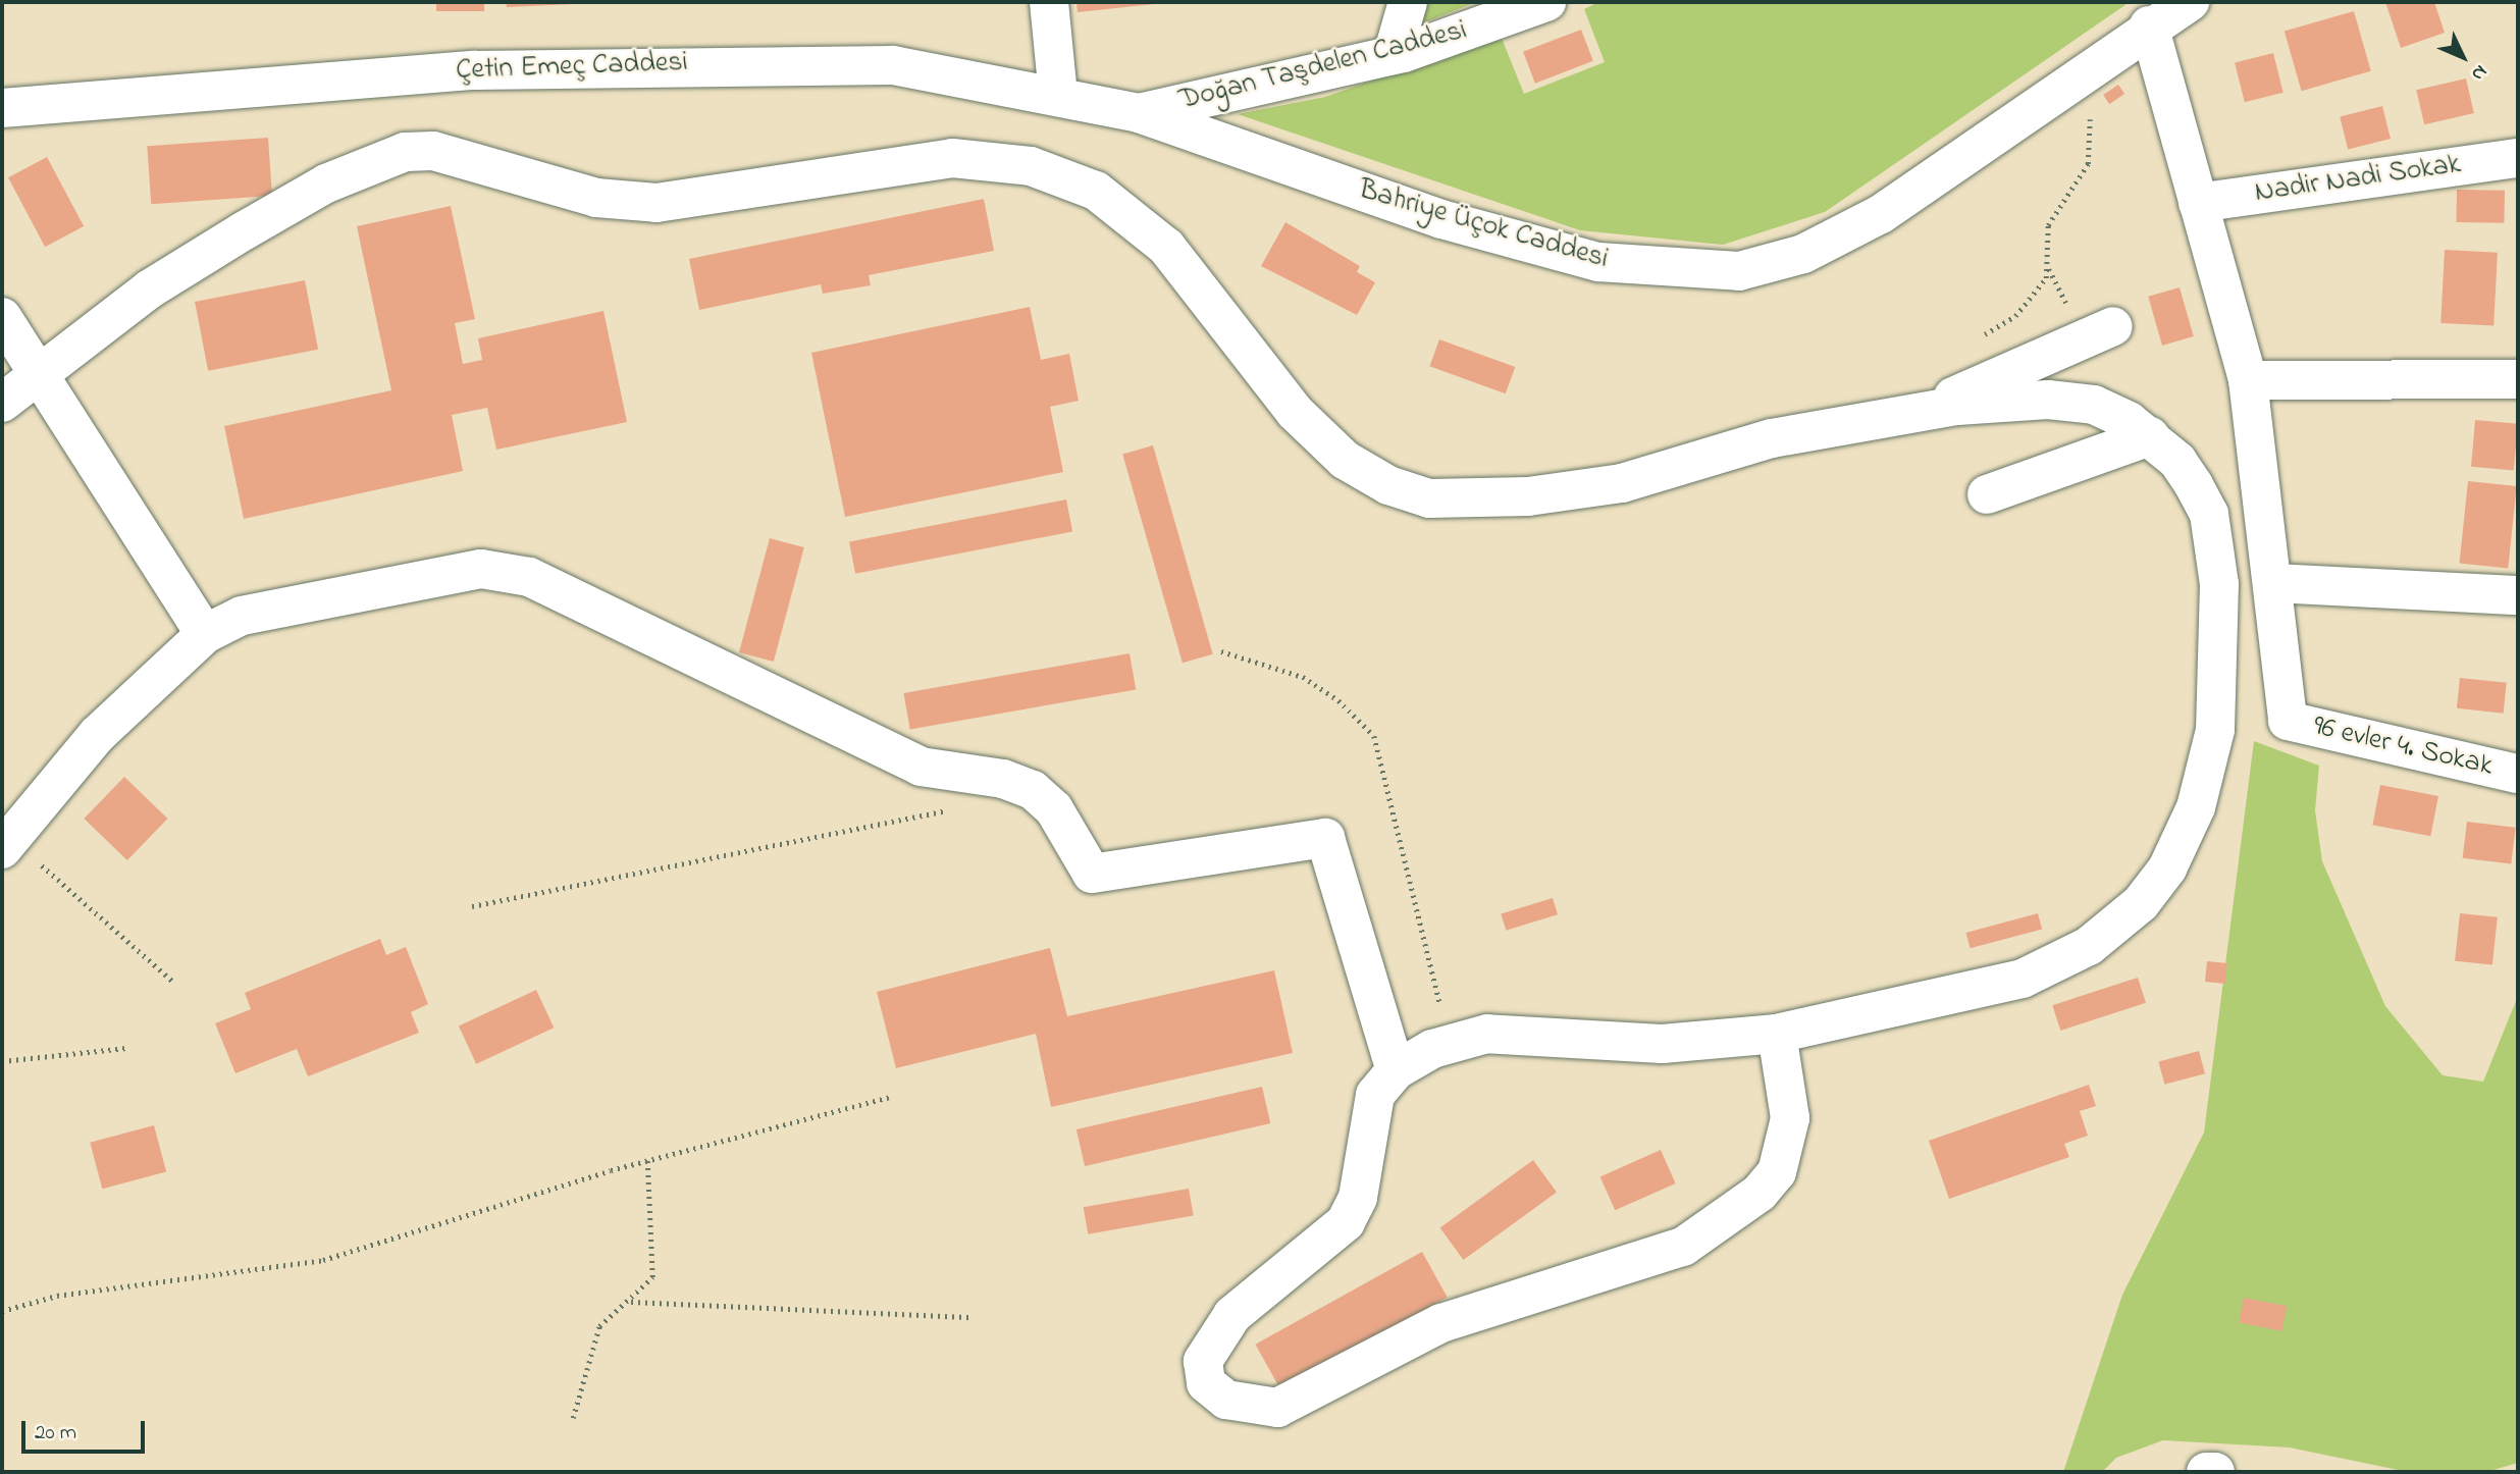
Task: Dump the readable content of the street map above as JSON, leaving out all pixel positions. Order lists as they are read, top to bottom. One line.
{"streets":{"street":["Doğan Taşdelen Caddesi","Çetin Emeç Caddesi","Nadir Nadi Sokak","Bahriye Üçok Caddesi","96 evler 4. Sokak"]},"crossings":[["Doğan Taşdelen Caddesi","Çetin Emeç Caddesi"],["Doğan Taşdelen Caddesi","Bahriye Üçok Caddesi"],["Çetin Emeç Caddesi","Bahriye Üçok Caddesi"]],"scale_bar":"20 m","north":"bottom right"}
